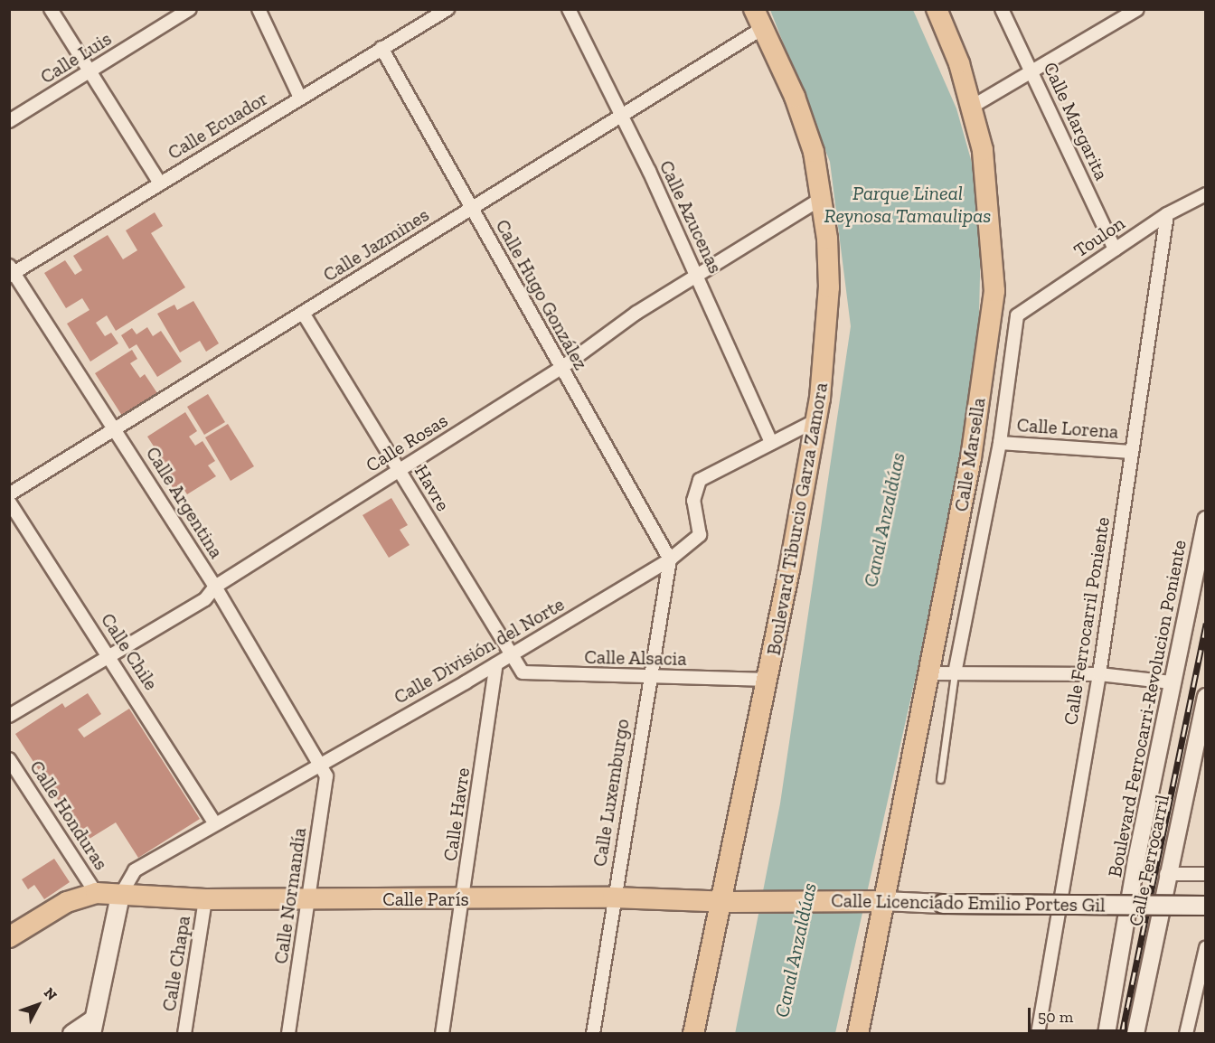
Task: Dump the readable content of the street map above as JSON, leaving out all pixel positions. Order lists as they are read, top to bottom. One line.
{"streets":{"main road":["Calle Marsella","Boulevard Tiburcio Garza Zamora","Calle París","Calle Licenciado Emilio Portes Gil"],"street":["Calle Luis","Calle Margarita","Calle Ecuador","Calle Azucenas","Toulon","Calle Jazmines","Calle Hugo González","Calle Lorena","Calle Rosas","Havre","Calle Argentina","Calle Ferrocarril Poniente","Calle División del Norte","Calle Chile","Calle Alsacia","Boulevard Ferrocarri-Revolucion Poniente","Calle Luxemburgo","Calle Havre","Calle Honduras","Calle Ferrocarril","Calle Normandía","Calle Chapa"]},"crossings":[["Calle Margarita","Toulon"],["Calle Ecuador","Calle Hugo González"],["Calle Ecuador","Calle Argentina"],["Calle Azucenas","Calle Jazmines"],["Calle Azucenas","Calle Rosas"],["Calle Azucenas","Calle División del Norte"],["Toulon","Calle Lorena"],["Toulon","Calle Ferrocarril Poniente"],["Calle Jazmines","Calle Hugo González"],["Calle Jazmines","Havre"],["Calle Jazmines","Calle Argentina"],["Calle Jazmines","Boulevard Tiburcio Garza Zamora"],["Calle Hugo González","Calle Rosas"],["Calle Hugo González","Calle División del Norte"],["Calle Hugo González","Calle Luxemburgo"],["Calle Lorena","Calle Ferrocarril Poniente"],["Calle Rosas","Havre"],["Calle Rosas","Calle Argentina"],["Calle Rosas","Boulevard Tiburcio Garza Zamora"],["Calle Rosas","Calle Chile"],["Calle Marsella","Calle Licenciado Emilio Portes Gil"],["Havre","Calle División del Norte"],["Havre","Calle Alsacia"],["Calle Argentina","Calle División del Norte"],["Calle Argentina","Calle Normandía"],["Boulevard Tiburcio Garza Zamora","Calle División del Norte"],["Boulevard Tiburcio Garza Zamora","Calle Alsacia"],["Boulevard Tiburcio Garza Zamora","Calle París"],["Boulevard Tiburcio Garza Zamora","Calle Licenciado Emilio Portes Gil"],["Calle División del Norte","Calle Chile"],["Calle División del Norte","Calle Alsacia"],["Calle División del Norte","Calle Luxemburgo"],["Calle División del Norte","Calle Havre"],["Calle División del Norte","Calle Normandía"],["Calle División del Norte","Calle París"],["Calle Alsacia","Calle Luxemburgo"],["Calle Luxemburgo","Calle París"],["Calle Havre","Calle París"],["Calle Honduras","Calle París"],["Calle Normandía","Calle París"],["Calle París","Calle Licenciado Emilio Portes Gil"],["Calle París","Calle Chapa"]],"water":["Parque Lineal Reynosa Tamaulipas","Canal Anzaldúas"],"scale_bar":"50 m","north":"top right"}
